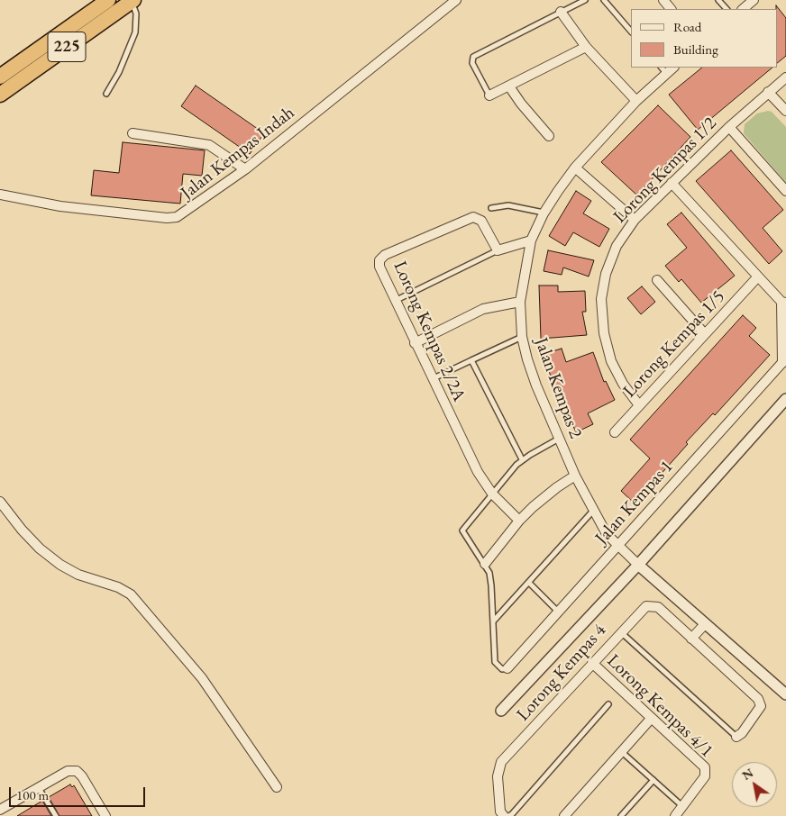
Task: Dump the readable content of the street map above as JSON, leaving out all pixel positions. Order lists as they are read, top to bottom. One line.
{"streets":{"highway":["225"],"street":["Jalan Kempas Indah","Lorong Kempas 1/2","Lorong Kempas 2/2A","Lorong Kempas 1/5","Jalan Kempas 2","Jalan Kempas 1","Lorong Kempas 4","Lorong Kempas 4/1"]},"crossings":[["Lorong Kempas 1/2","Lorong Kempas 1/5"],["Jalan Kempas 2","Jalan Kempas 1"],["Lorong Kempas 4","Lorong Kempas 4/1"]],"legend":["Road","Building"],"scale_bar":"100 m","north":"top left"}
